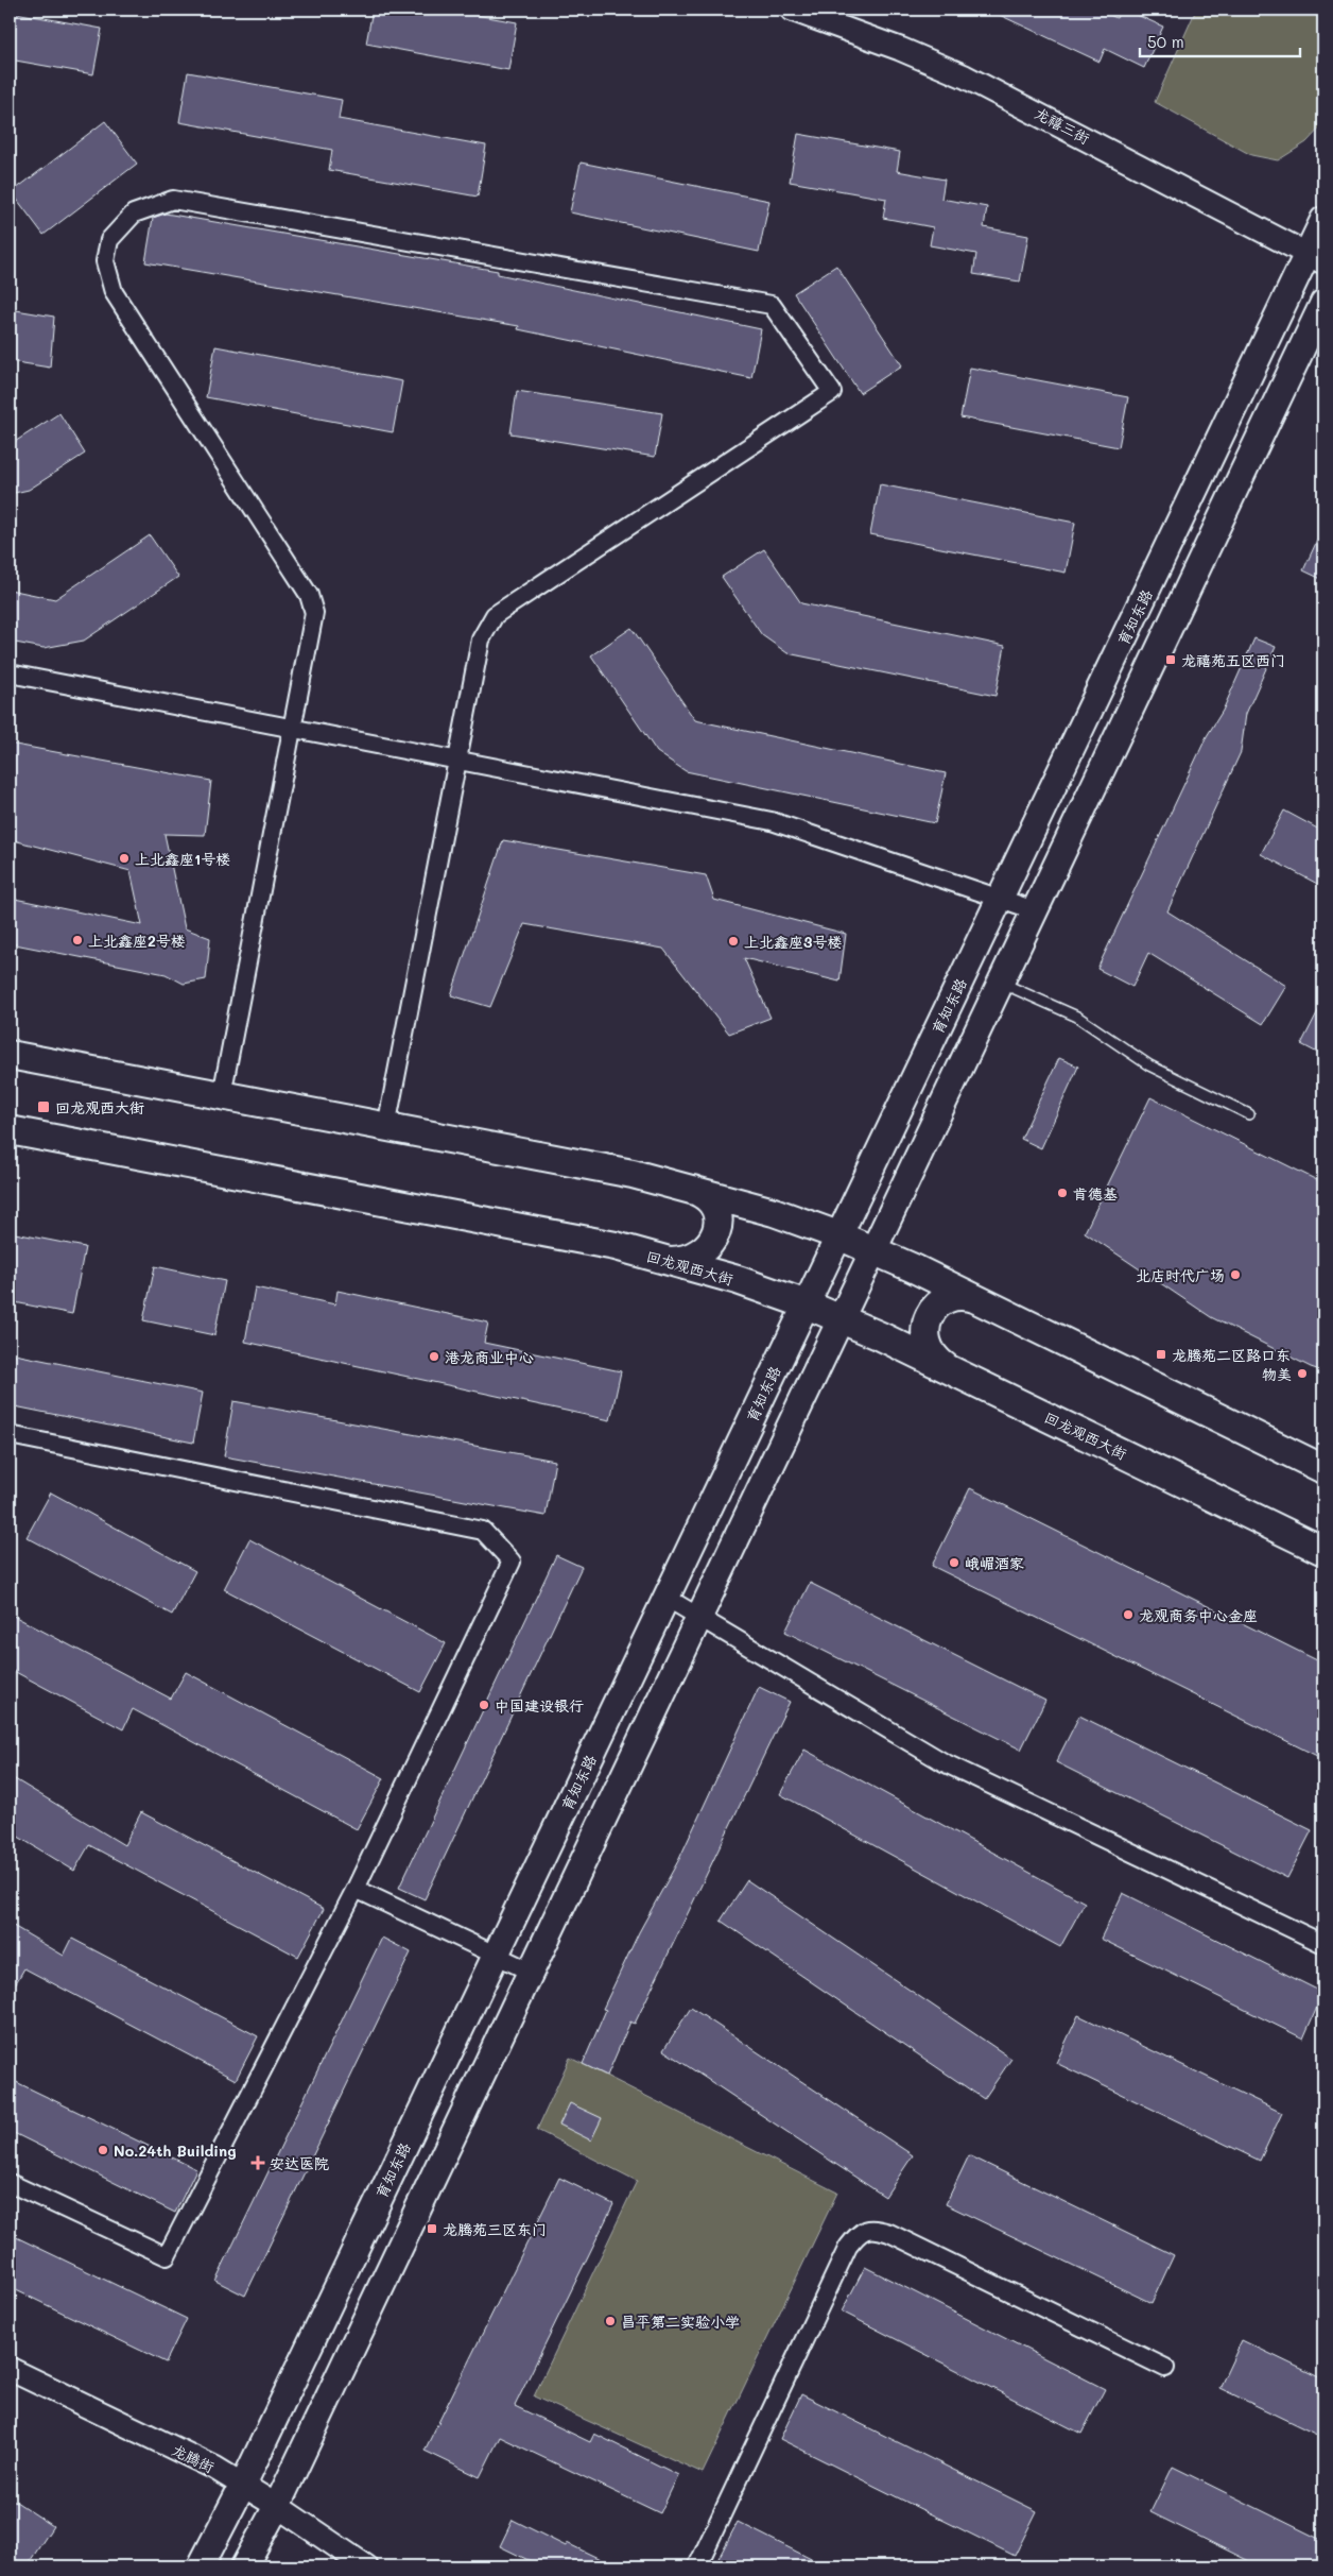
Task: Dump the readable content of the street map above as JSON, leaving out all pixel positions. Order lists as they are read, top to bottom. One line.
{"streets":{"main road":["育知东路","回龙观西大街"],"street":["龙禧三街","龙腾街"]},"crossings":[["龙禧三街","育知东路"],["育知东路","回龙观西大街"],["育知东路","龙腾街"]],"places":{"transit":["龙禧苑五区西门","回龙观西大街","龙腾苑二区路口东","龙腾苑三区东门"],"other":["上北鑫座1号楼","上北鑫座2号楼","上北鑫座3号楼","肯德基","北店时代广场","港龙商业中心","物美","峨嵋酒家","龙观商务中心金座","中国建设银行","No.24th Building","昌平第二实验小学"],"health":["安达医院"]},"scale_bar":"50 m"}
